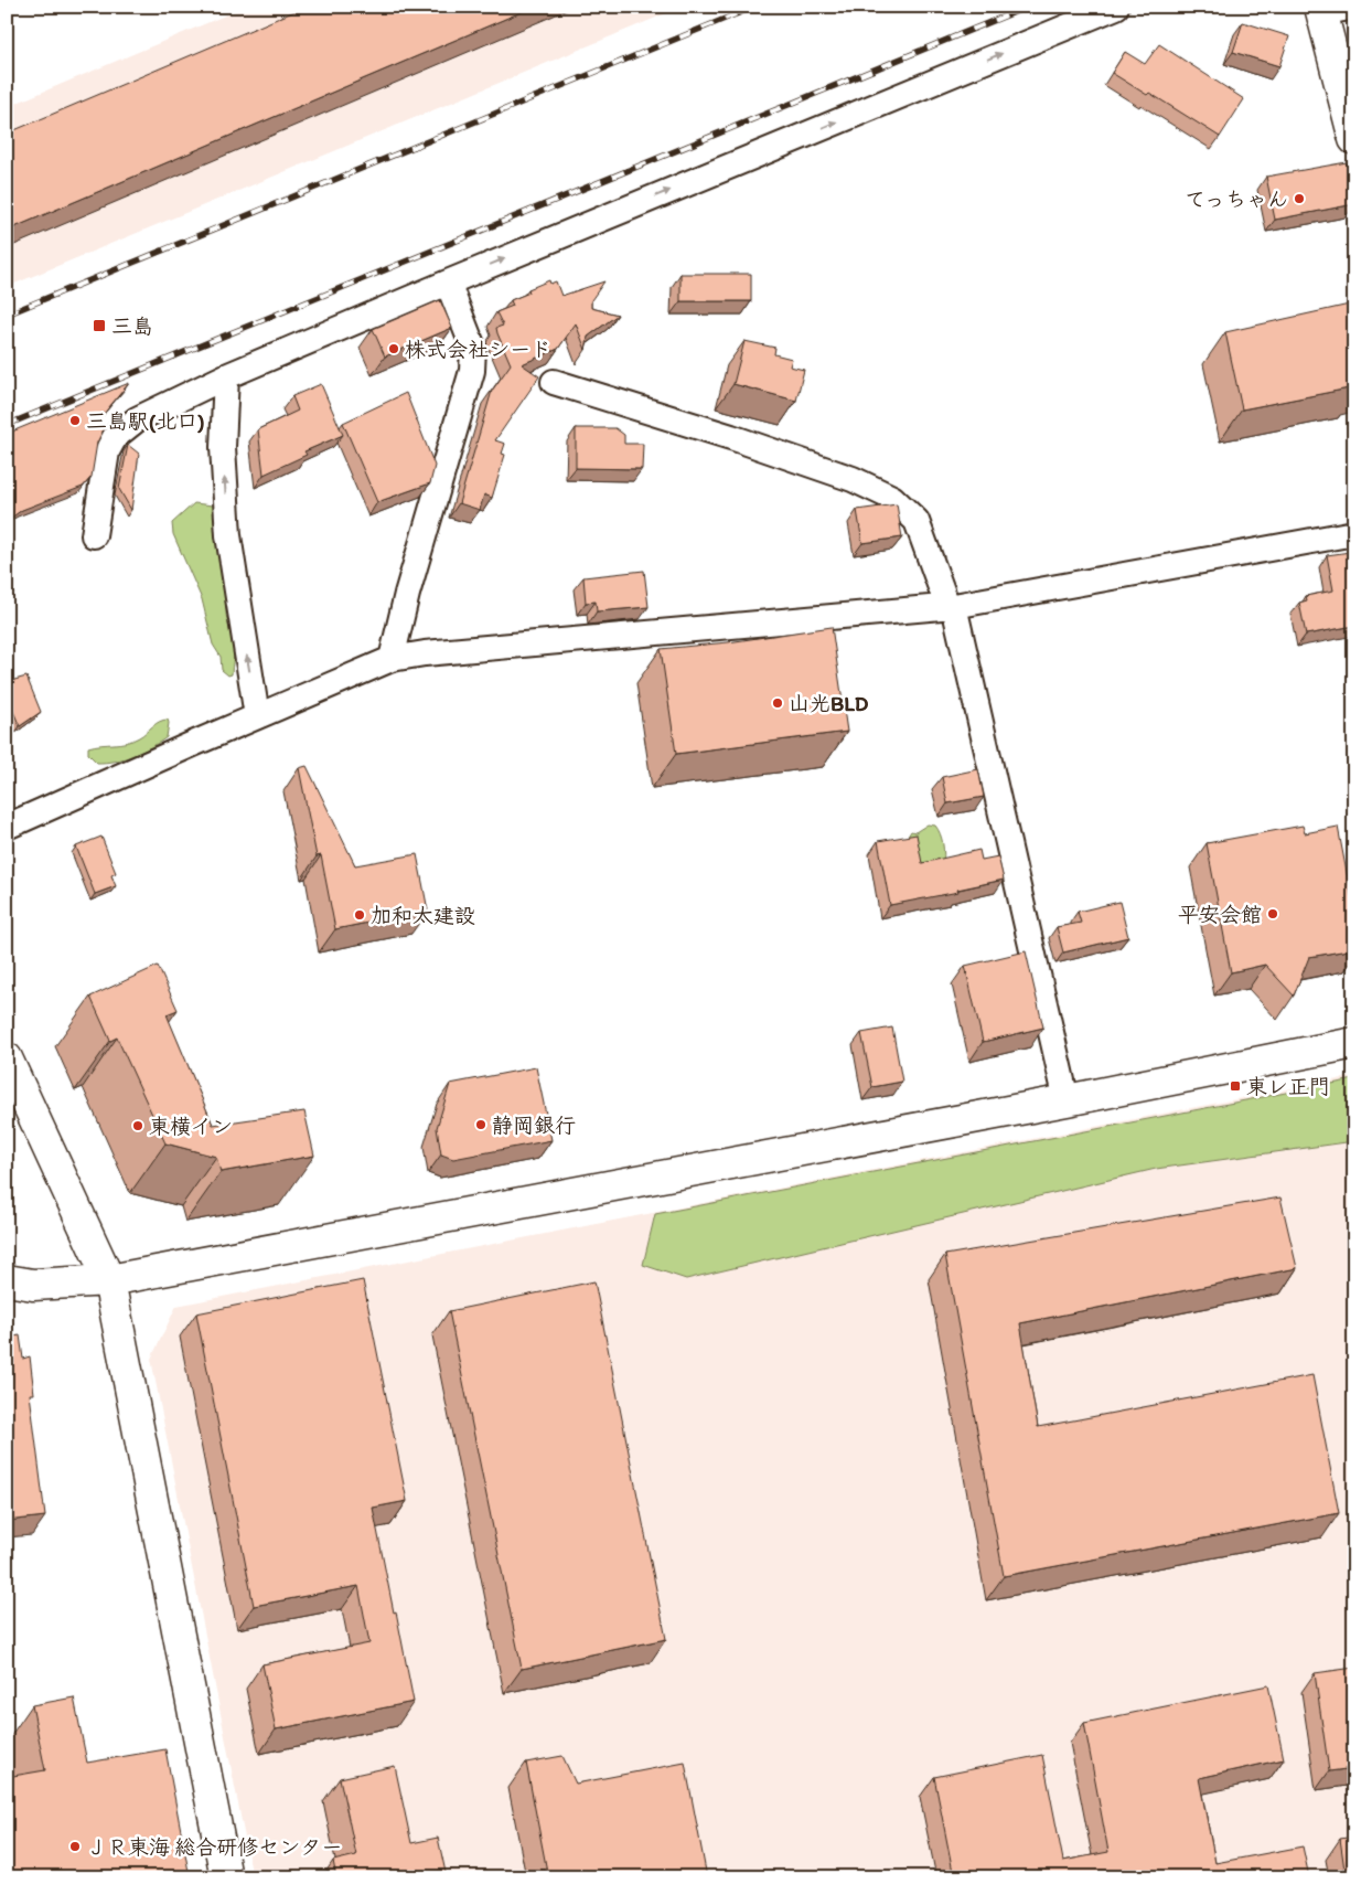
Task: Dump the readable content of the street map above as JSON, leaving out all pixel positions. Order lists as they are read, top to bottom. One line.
{"places":{"other":["てっちゃん","株式会社シード","三島駅(北口)","山光BLD","平安会館","加和太建設","静岡銀行","東横イン","ＪＲ東海 総合研修センター"],"transit":["三島","東レ正門"]}}
